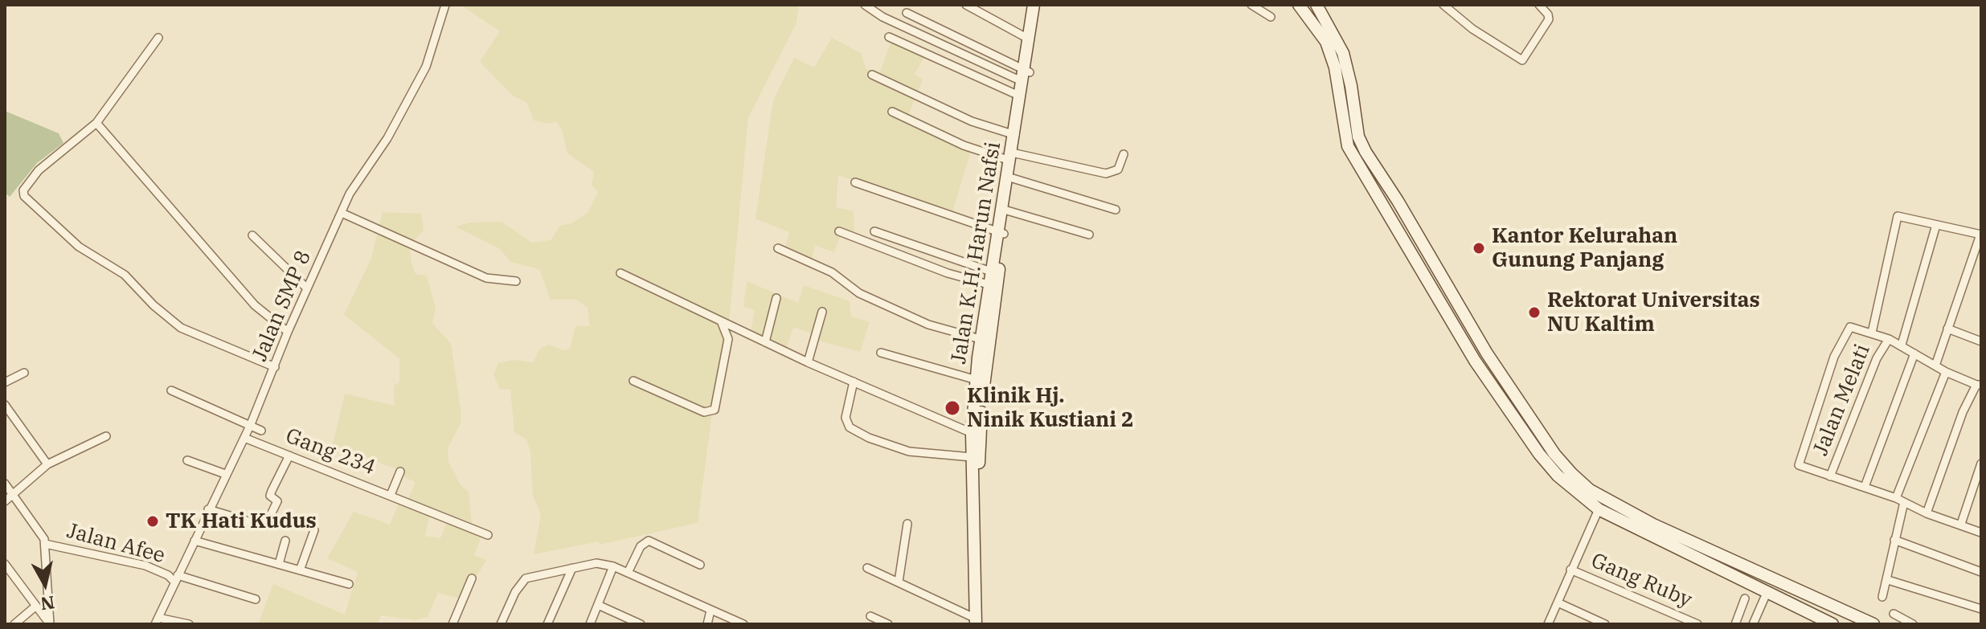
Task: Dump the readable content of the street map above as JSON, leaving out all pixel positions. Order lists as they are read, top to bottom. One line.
{"streets":{"main road":["Jalan K.H. Harun Nafsi"],"street":["Jalan SMP 8","Jalan Melati","Gang 234","Jalan Afee","Gang Ruby"]},"crossings":[["Jalan SMP 8","Gang 234"],["Jalan SMP 8","Jalan Afee"]],"places":["Kantor Kelurahan Gunung Panjang","Rektorat Universitas NU Kaltim","Klinik Hj. Ninik Kustiani 2","TK Hati Kudus"],"north":"bottom"}
